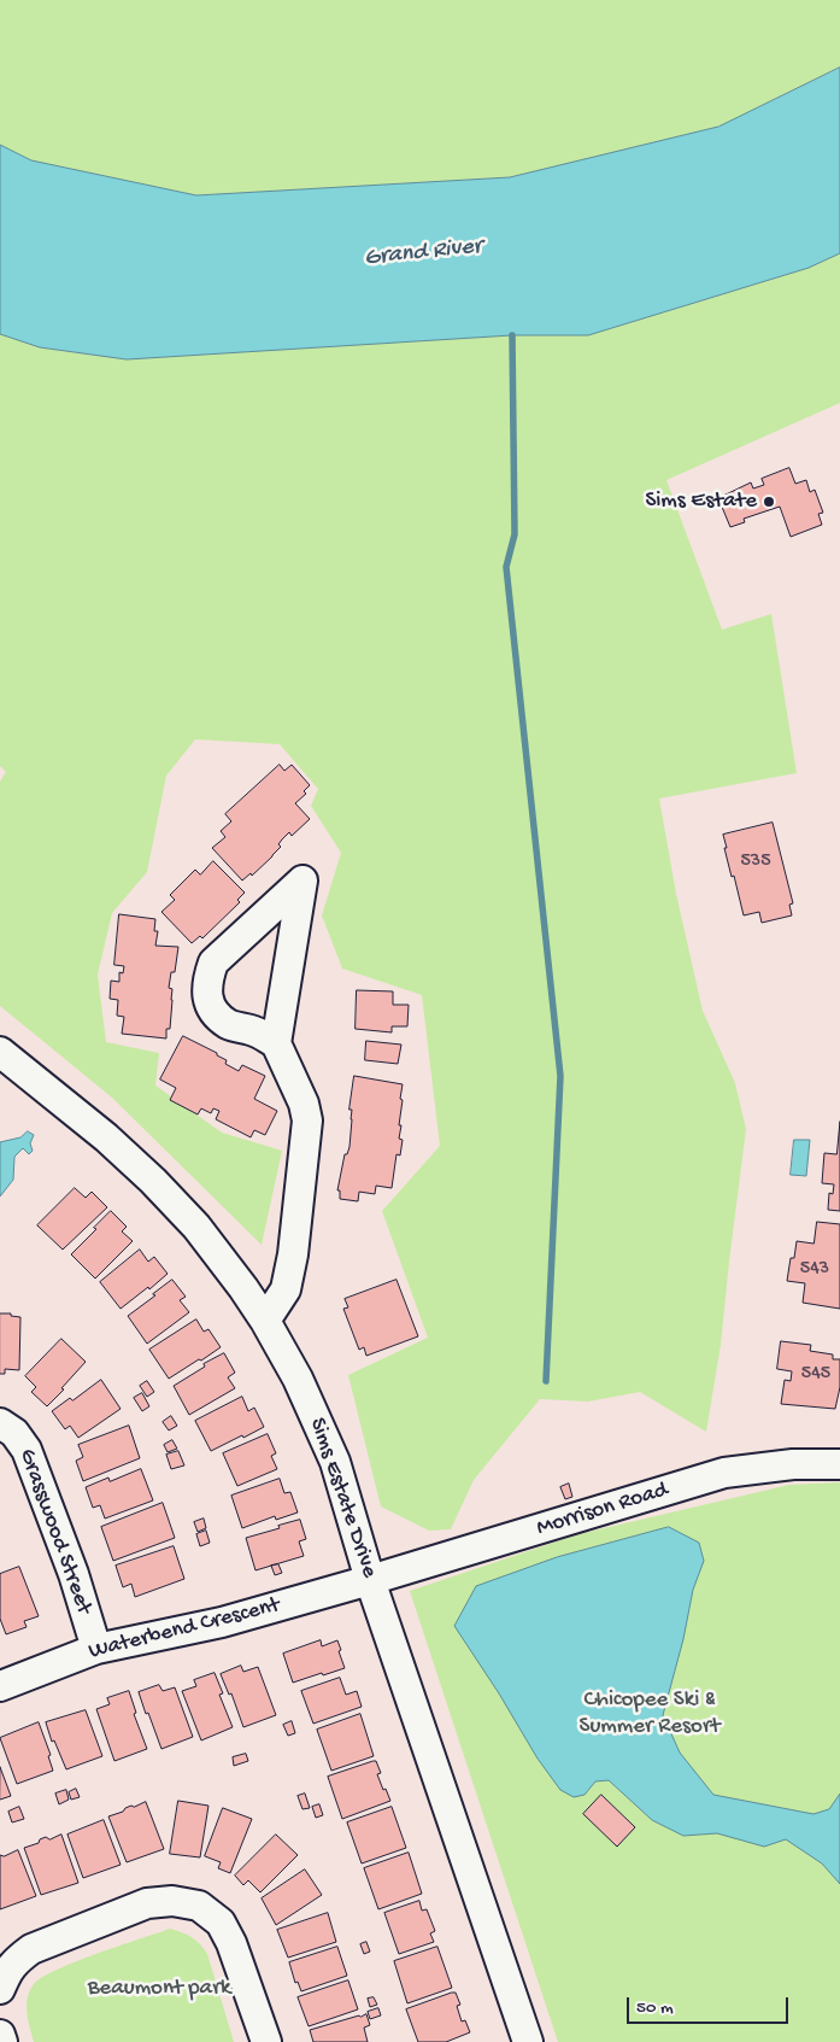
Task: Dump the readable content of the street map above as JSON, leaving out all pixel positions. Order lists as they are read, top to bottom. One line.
{"streets":{"street":["Sims Estate Drive","Morrison Road","Grasswood Street","Waterbend Crescent"]},"crossings":[["Sims Estate Drive","Morrison Road"],["Sims Estate Drive","Waterbend Crescent"],["Morrison Road","Waterbend Crescent"],["Grasswood Street","Waterbend Crescent"]],"water":["Grand River"],"parks":["Chicopee Ski & Summer Resort","Beaumont park"],"places":["Sims Estate"],"house_numbers":["535","543","545"],"scale_bar":"50 m"}
